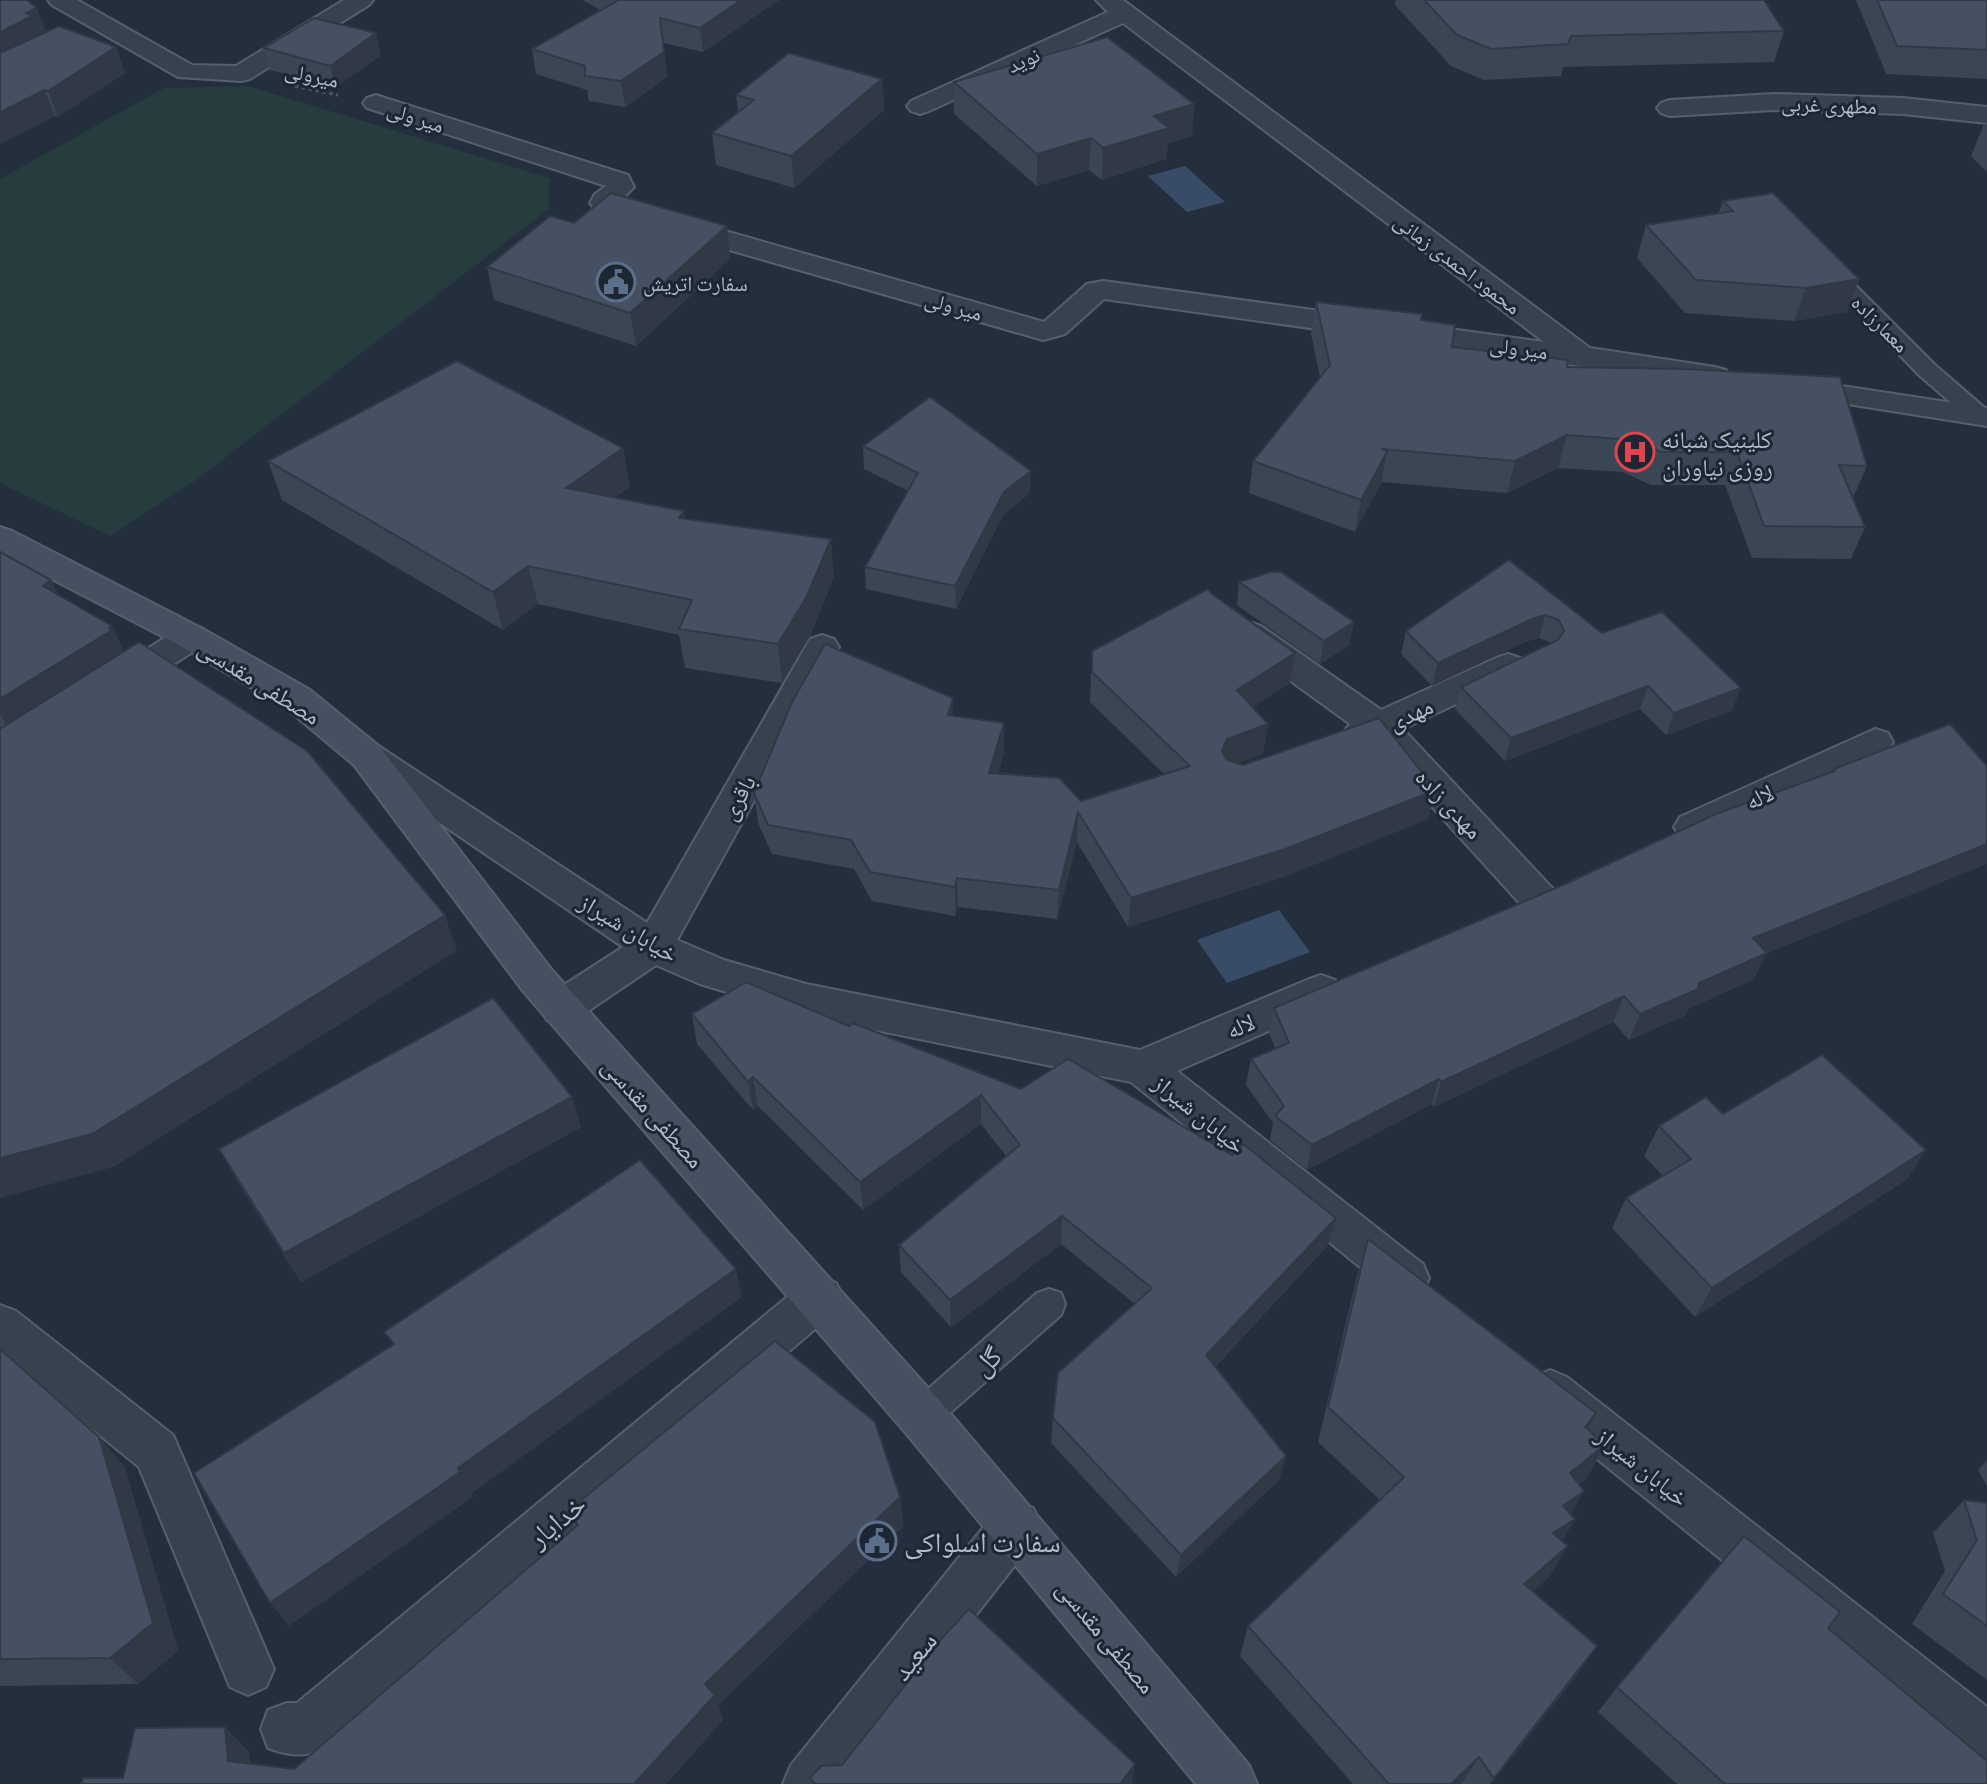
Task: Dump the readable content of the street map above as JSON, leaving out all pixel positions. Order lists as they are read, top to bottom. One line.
{"streets":{"main road":["مصطفی مقدسی"],"street":["نوید","مطهری غربی","میر ولی","محمود احمدی زمانی","مهدی","لاله","باقری","مهدی زاده","خیابان شیراز","خدایار","سعید"],"lane":["معمارزاده","گل"],"path":["میرولی"]},"crossings":[["نوید","محمود احمدی زمانی"],["میرولی","میر ولی"],["میر ولی","محمود احمدی زمانی"],["محمود احمدی زمانی","معمارزاده"],["مصطفی مقدسی","خیابان شیراز"],["مصطفی مقدسی","گل"],["مصطفی مقدسی","خدایار"],["مصطفی مقدسی","سعید"],["مهدی","مهدی زاده"],["لاله","خیابان شیراز"],["باقری","خیابان شیراز"]],"places":{"public building":["سفارت اتریش","سفارت اسلواکی"],"hospital":["کلینیک شبانه روزی نیاوران"]}}
